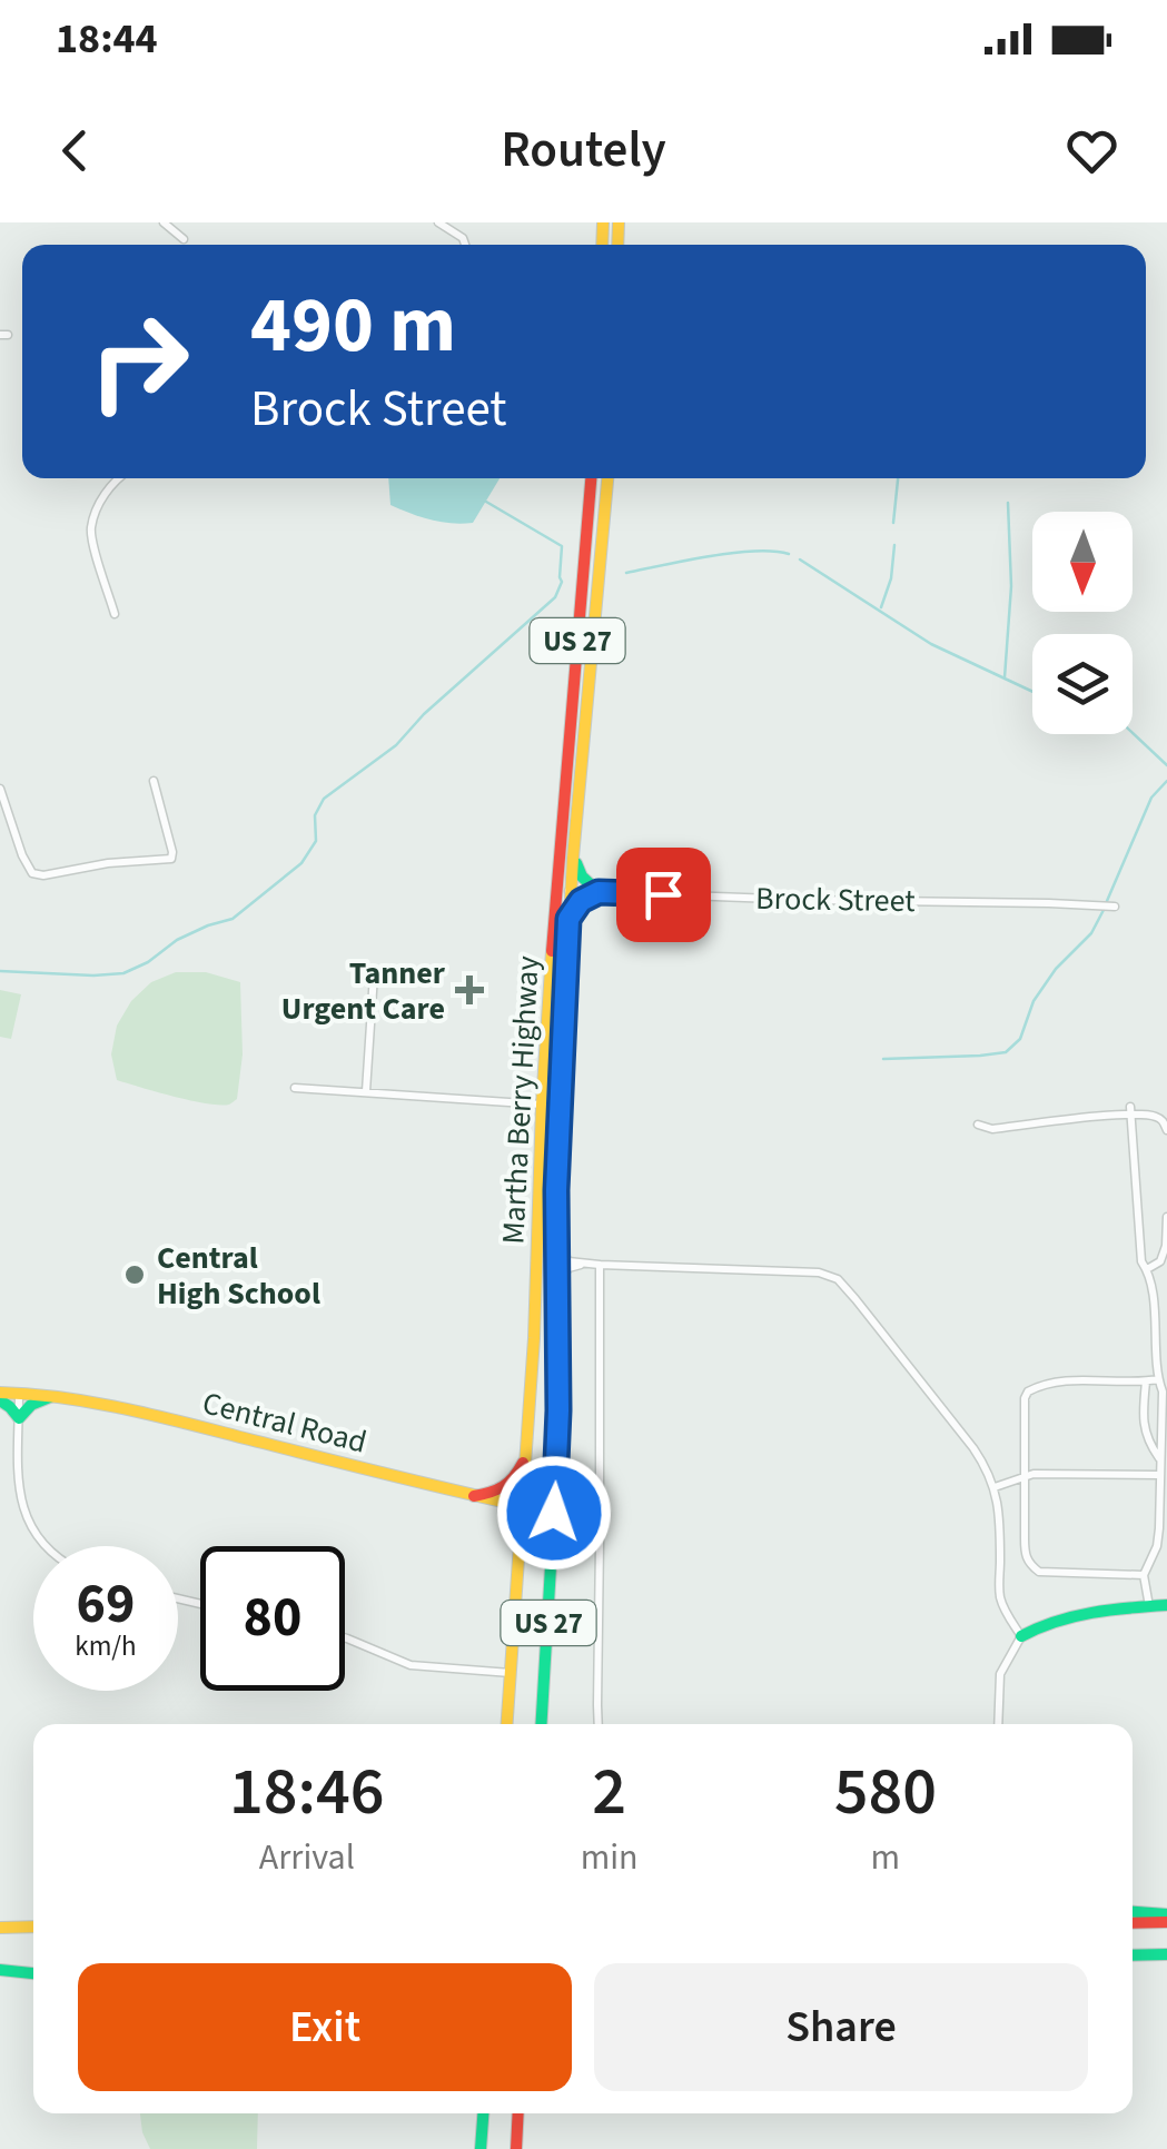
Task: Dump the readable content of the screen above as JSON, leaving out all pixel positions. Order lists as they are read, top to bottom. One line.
{"streets":{"main road":["US 27","Martha Berry Highway","Central Road"],"street":["Brock Street"]},"crossings":[["Brock Street","Martha Berry Highway"],["Martha Berry Highway","Central Road"]],"places":{"health":["Tanner Urgent Care"],"other":["Central High School"]},"north":"bottom","page":{"status":"18:44","header":"Routely","turn":["490 m","Brock Street"],"speed":"69 km/h","limit":"80","eta":["18:46","Arrival","2","min","580","m"],"buttons":["Exit","Share"]}}
